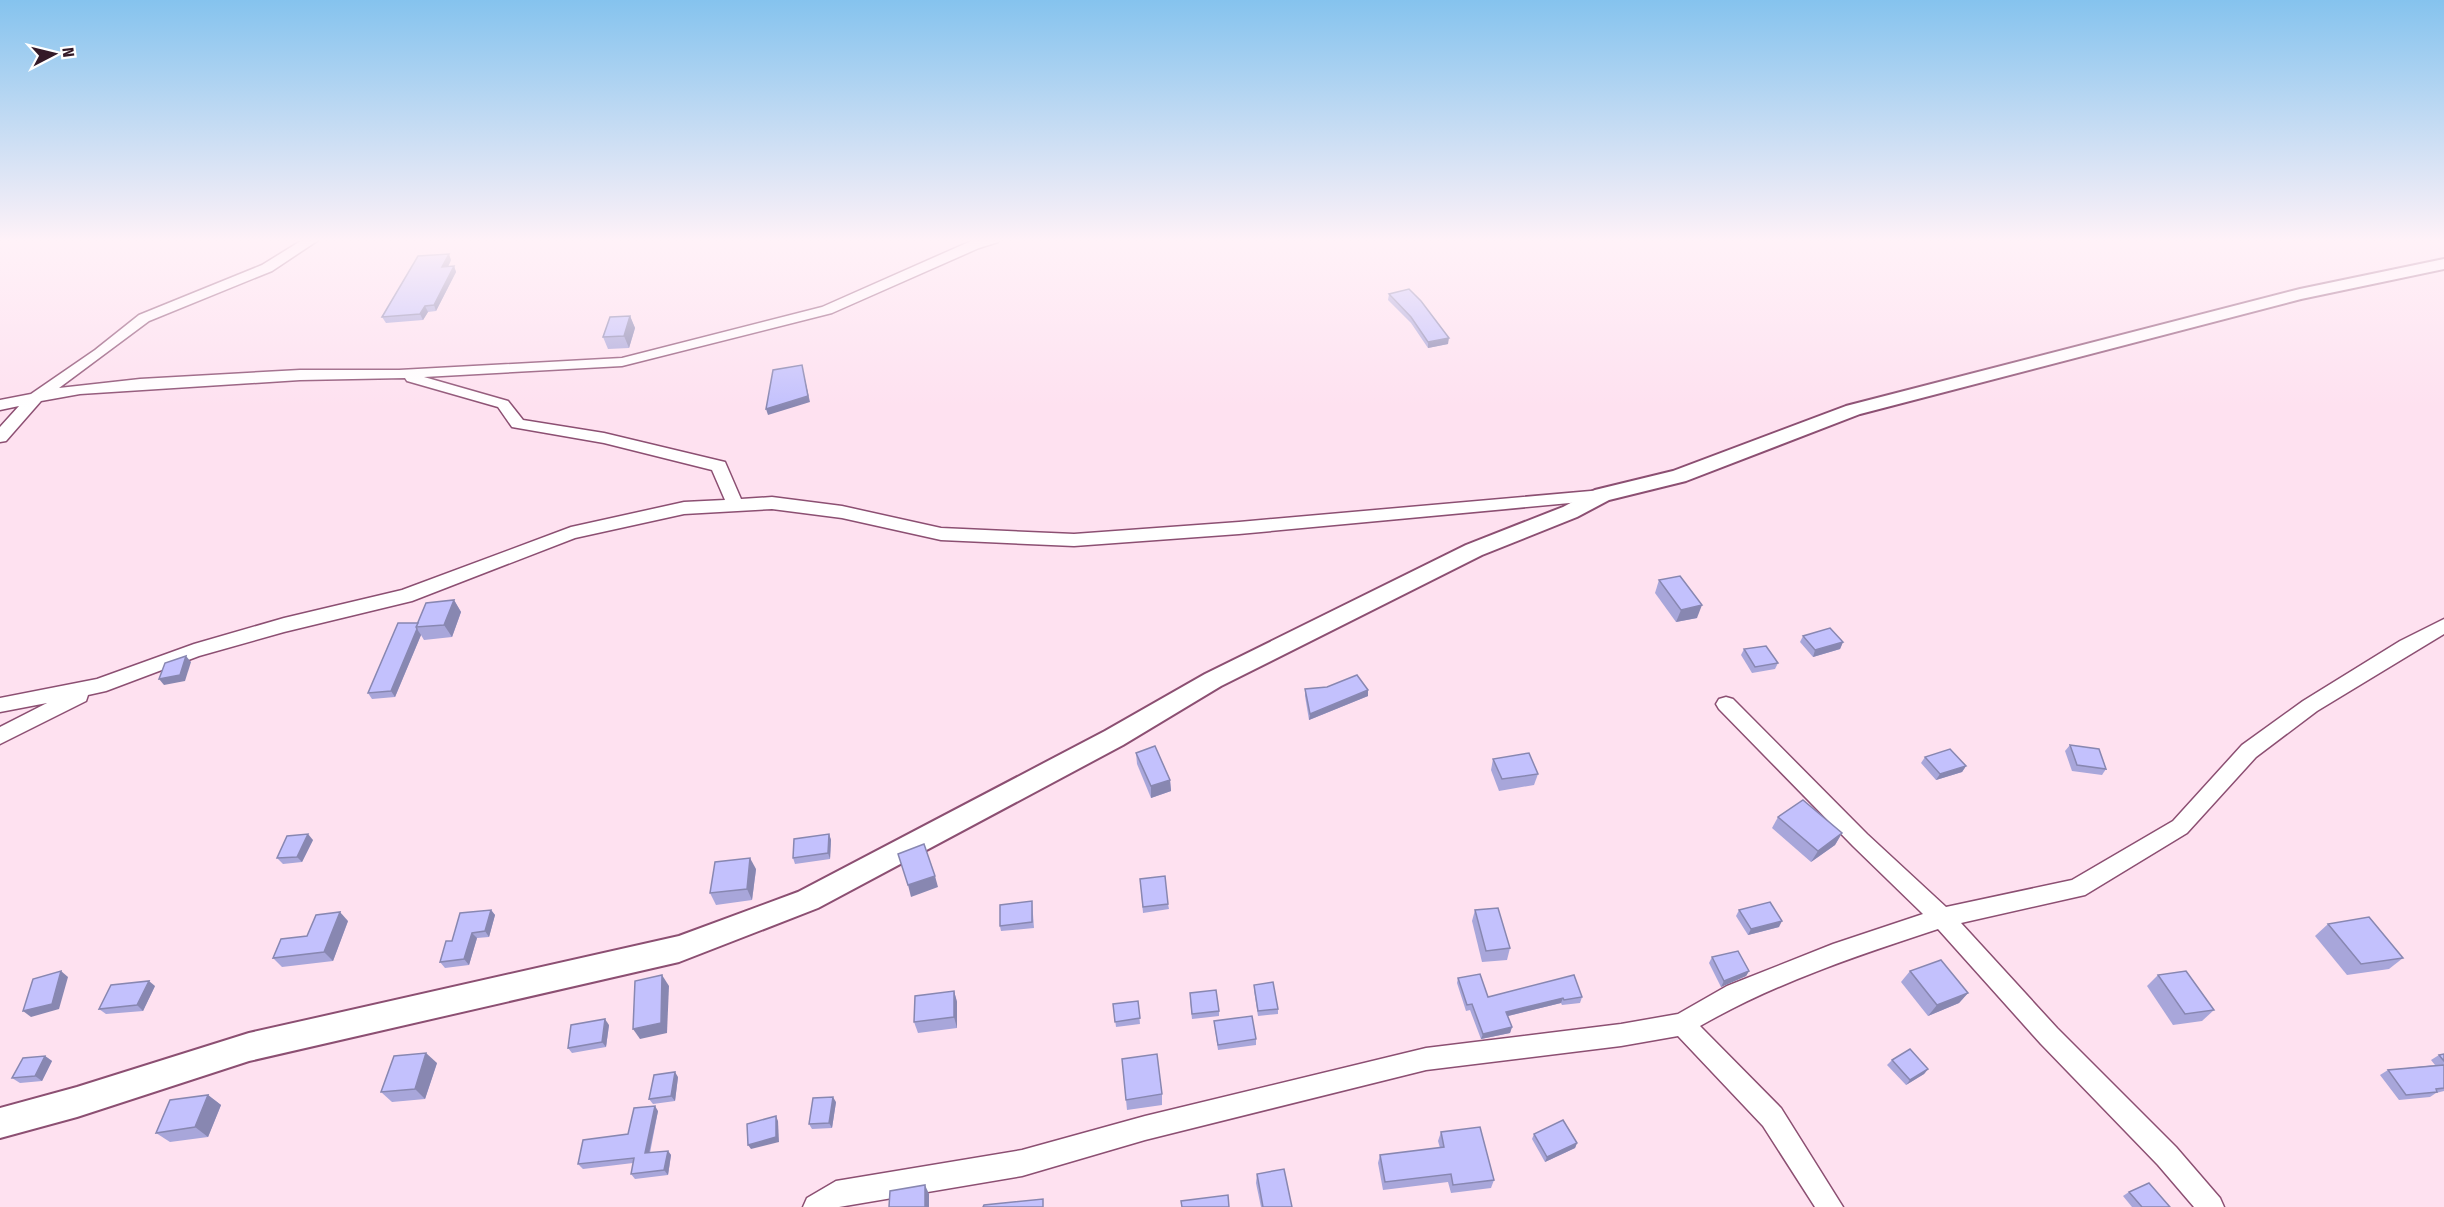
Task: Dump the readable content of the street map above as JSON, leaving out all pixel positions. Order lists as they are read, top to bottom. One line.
{"north":"right"}
